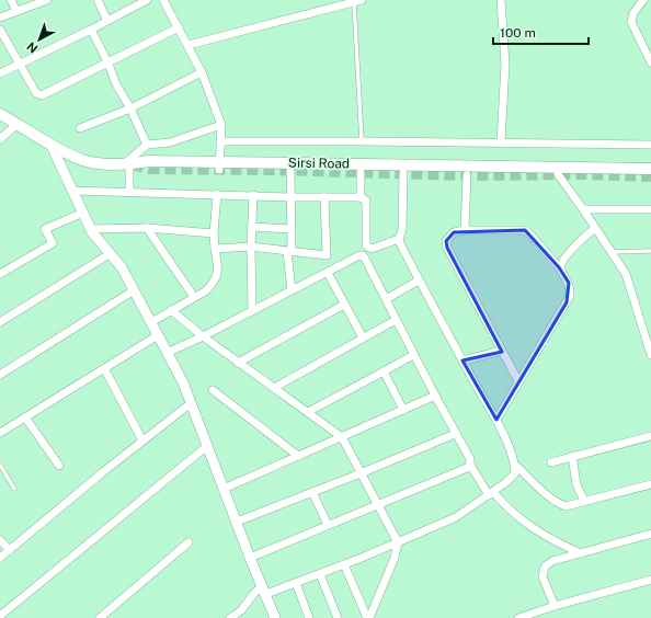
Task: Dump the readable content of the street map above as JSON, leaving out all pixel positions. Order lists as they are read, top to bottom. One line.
{"streets":{"main road":["Sirsi Road"]},"scale_bar":"100 m","north":"bottom left"}
